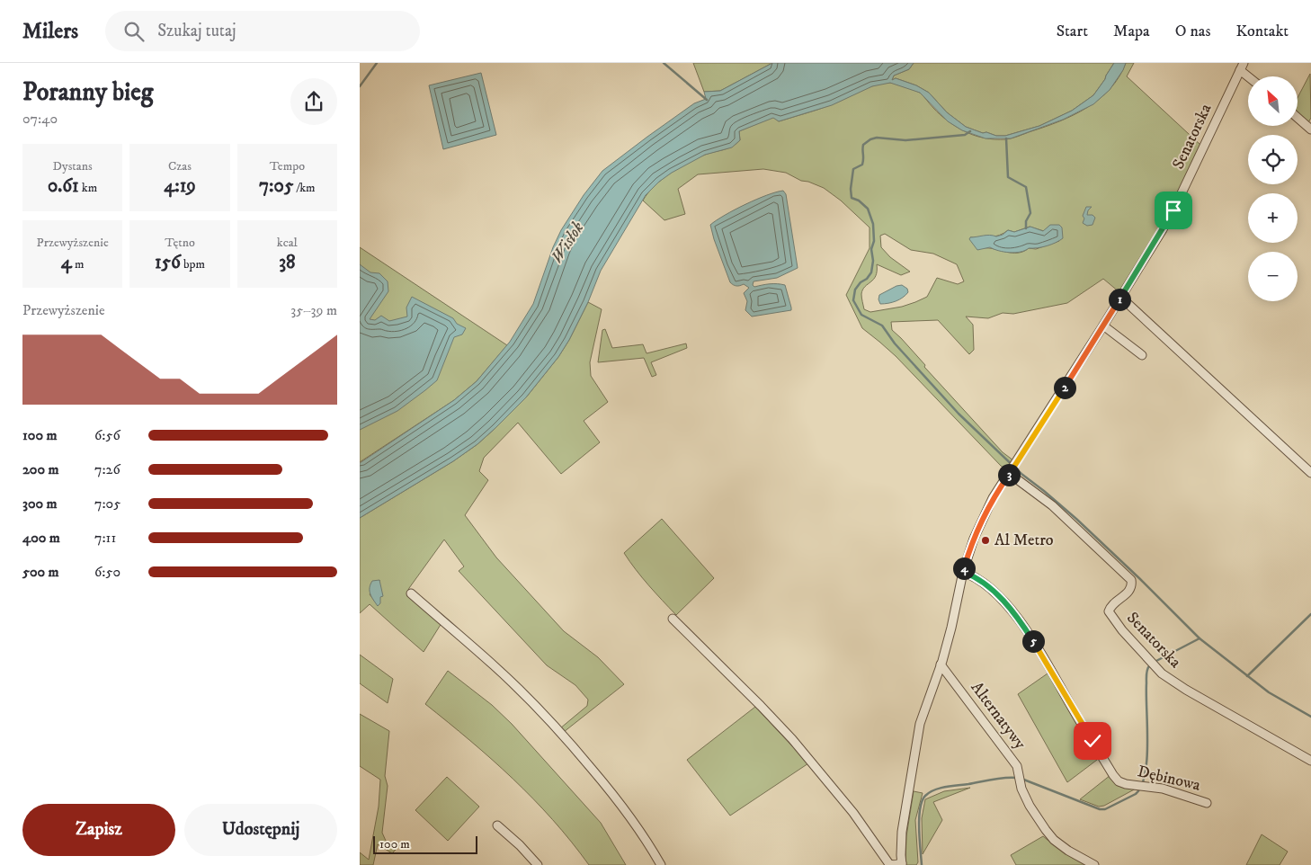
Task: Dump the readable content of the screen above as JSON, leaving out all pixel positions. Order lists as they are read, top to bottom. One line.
{"streets":{"street":["Senatorska","Alternatywy","Dębinowa"]},"crossings":[["Senatorska","Alternatywy"],["Senatorska","Dębinowa"]],"water":["Wisłok"],"places":["Al Metro"],"scale_bar":"100 m","north":"top left","page":{"header":"Milers","search":"Szukaj tutaj","nav":["Start","Mapa","O nas","Kontakt"],"heading":["Poranny bieg","07:40"],"map_buttons":["+","−"],"stats":[["Dystans","0.61 km"],["Czas","4:19"],["Tempo","7:05 /km"],["Przewyższenie","4 m"],["Tętno","156 bpm"],["kcal","38"]],"pins":["1","2","3","4","5"],"chart":["Przewyższenie","35–39 m"],"list":[{"name":"100 m","note":"6:56"},{"name":"200 m","note":"7:26"},{"name":"300 m","note":"7:05"},{"name":"400 m","note":"7:11"},{"name":"500 m","note":"6:50"}],"buttons":["Zapisz","Udostępnij"],"scale":"100 m"}}
